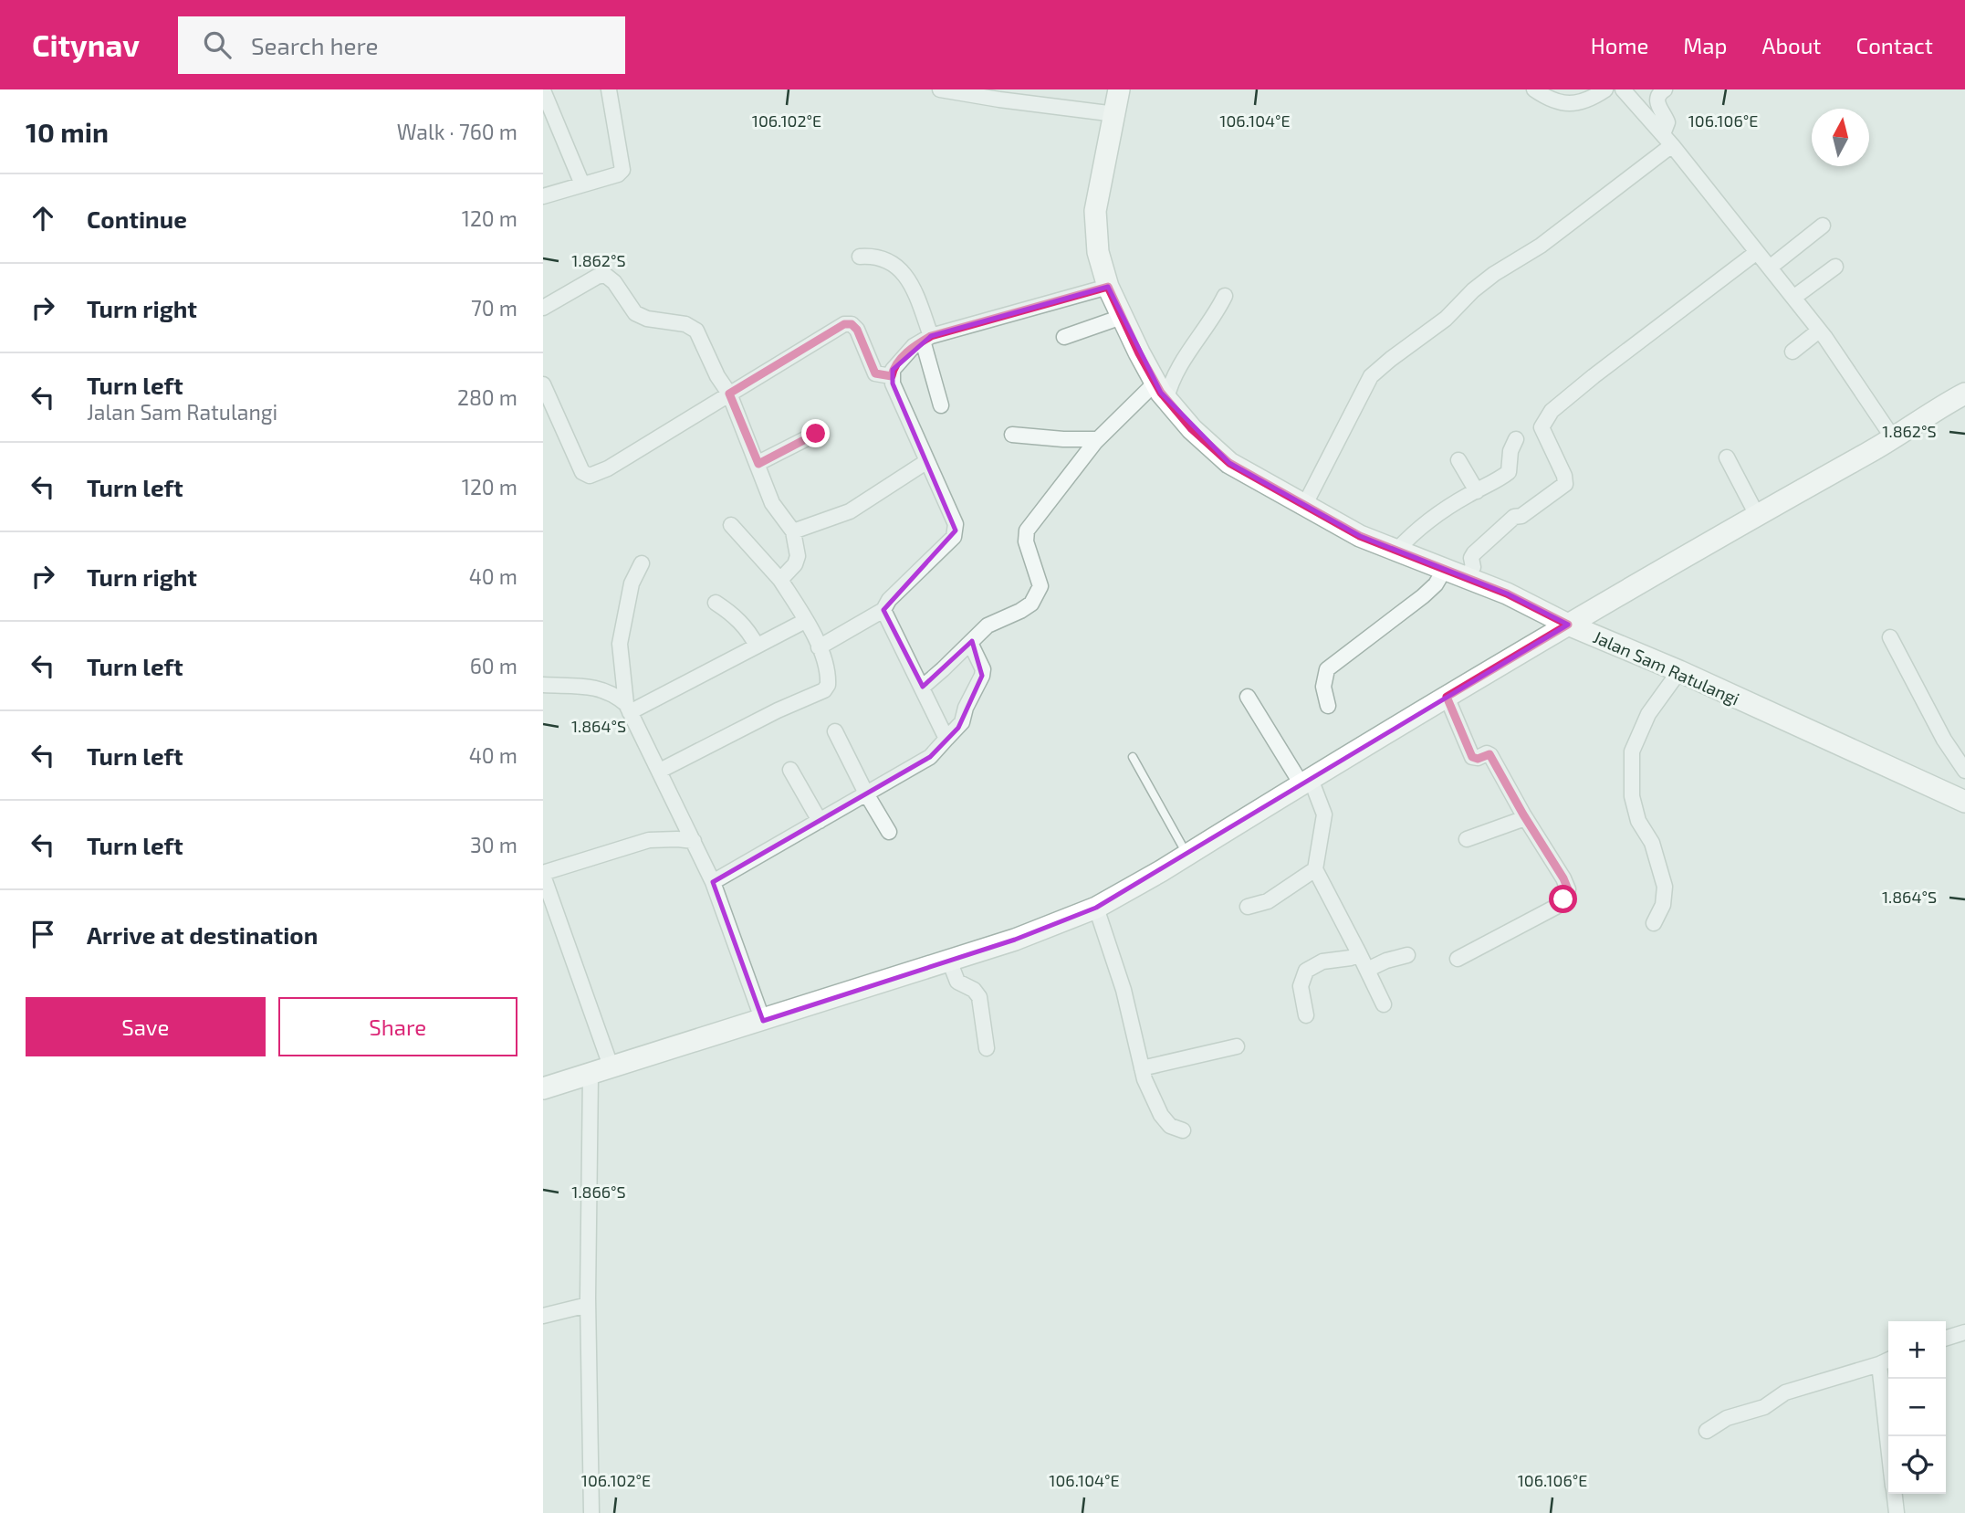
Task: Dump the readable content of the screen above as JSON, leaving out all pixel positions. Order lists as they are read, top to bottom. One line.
{"streets":{"main road":["Jalan Sam Ratulangi"]},"north":"top","page":{"header":"Citynav","search":"Search here","nav":["Home","Map","About","Contact"],"heading":["10 min","Walk · 760 m"],"list":[["Continue","120 m"],["Turn right","70 m"],["Turn left","Jalan Sam Ratulangi","280 m"],["Turn left","120 m"],["Turn right","40 m"],["Turn left","60 m"],["Turn left","40 m"],["Turn left","30 m"],"Arrive at destination"],"buttons":["Save","Share"],"map_buttons":["+","−"]},"coordinates":["106.102°E","106.104°E","106.106°E","1.862°S","1.864°S","1.866°S"]}
